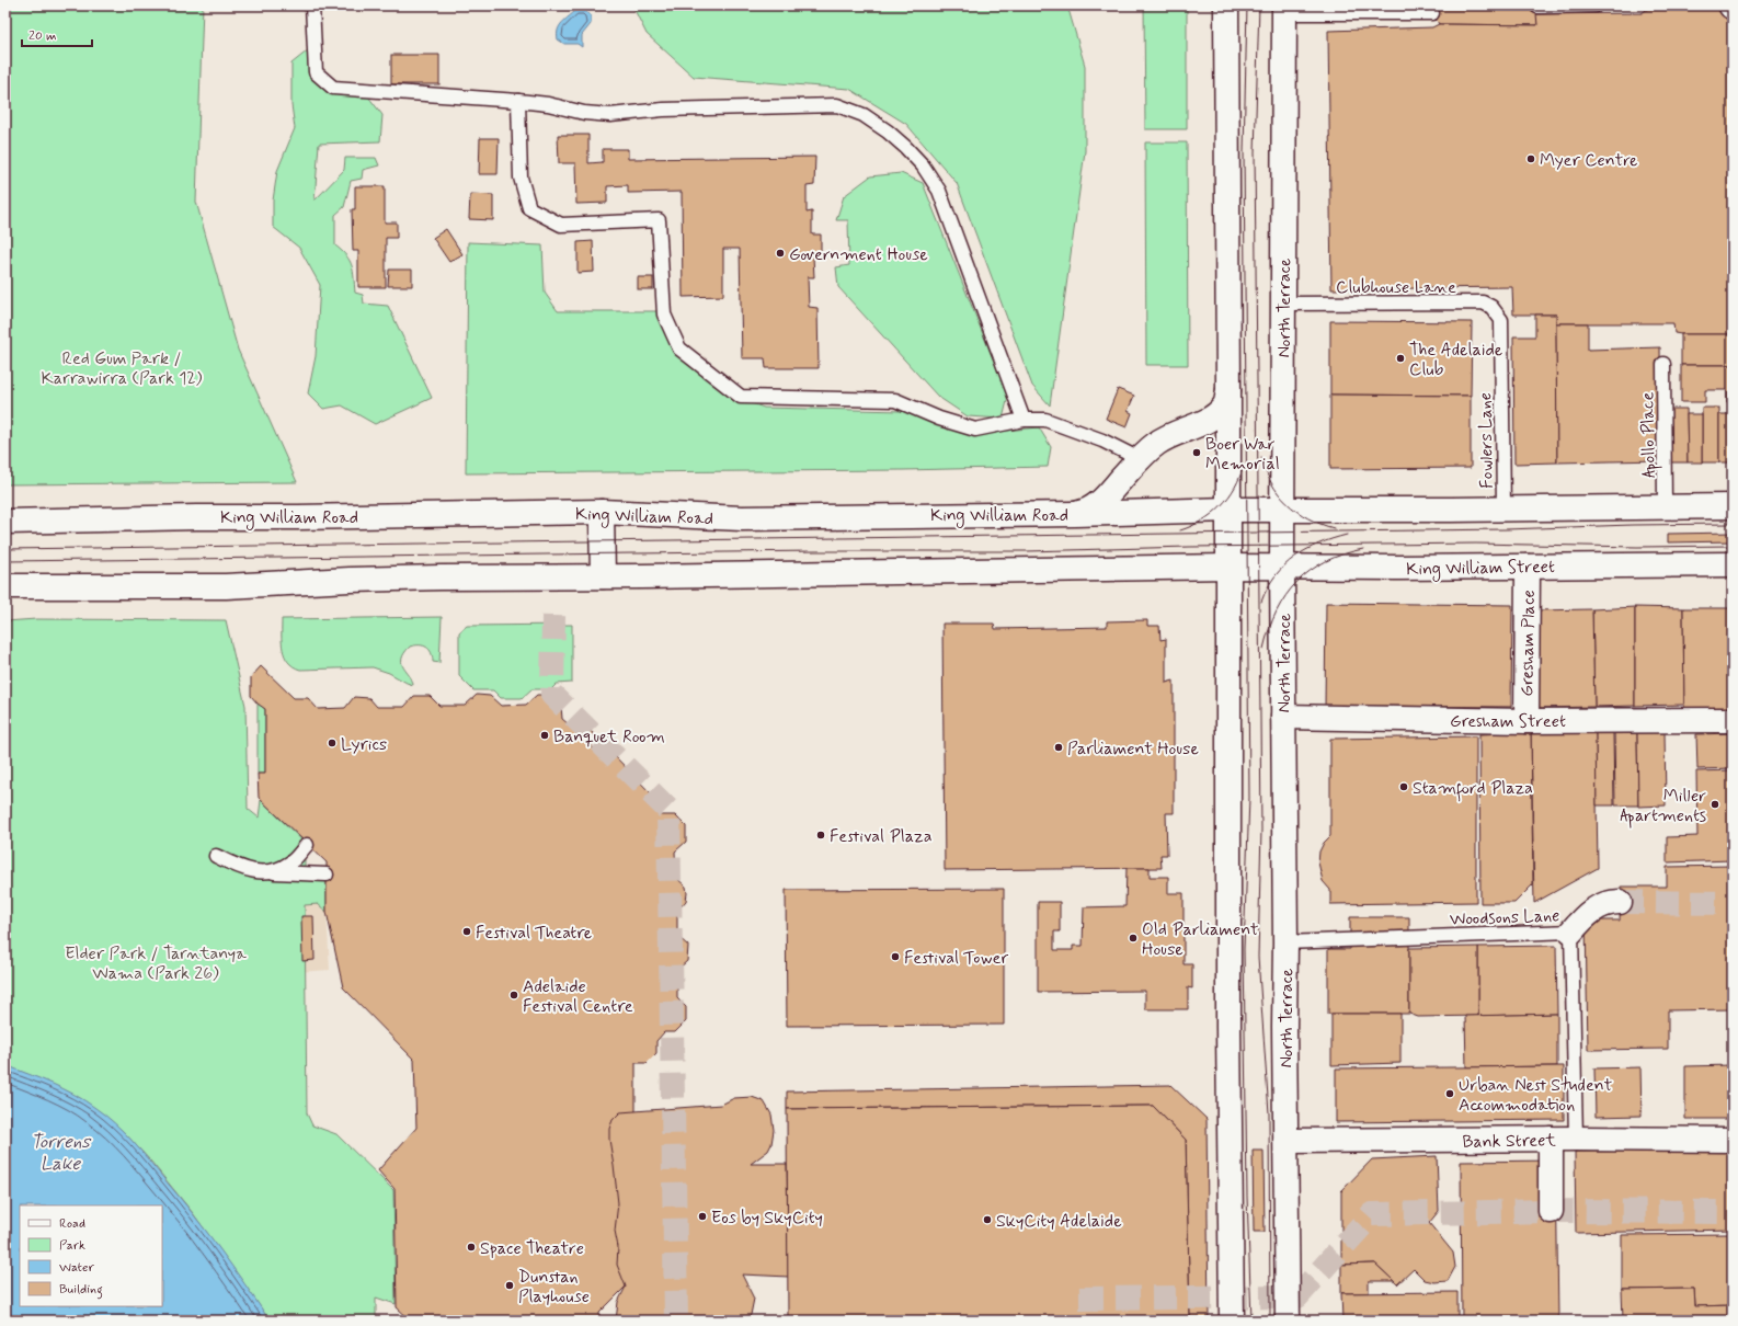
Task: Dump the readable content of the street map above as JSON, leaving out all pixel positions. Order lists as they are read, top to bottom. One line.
{"streets":{"main road":["North Terrace","King William Road","King William Street","Gresham Place","Gresham Street","Bank Street"],"lane":["Clubhouse Lane","Apollo Place","Fowlers Lane","Woodsons Lane"]},"crossings":[["Clubhouse Lane","North Terrace"],["Clubhouse Lane","Fowlers Lane"],["North Terrace","King William Road"],["North Terrace","King William Street"],["North Terrace","Gresham Street"],["North Terrace","Woodsons Lane"],["North Terrace","Bank Street"],["King William Street","Gresham Place"],["Gresham Place","Gresham Street"],["Woodsons Lane","Bank Street"]],"water":["Torrens Lake"],"parks":["Red Gum Park / Karrawirra (Park 12)","Elder Park / Tarntanya Wama (Park 26)"],"places":["Myer Centre","Government House","The Adelaide Club","Boer War Memorial","Banquet Room","Lyrics","Parliament House","Stamford Plaza","Miller Apartments","Festival Plaza","Festival Theatre","Old Parliament House","Festival Tower","Adelaide Festival Centre","Urban Nest Student Accommodation","Eos by SkyCity","SkyCity Adelaide","Space Theatre","Dunstan Playhouse"],"legend":["Road","Park","Water","Building"],"scale_bar":"20 m"}
